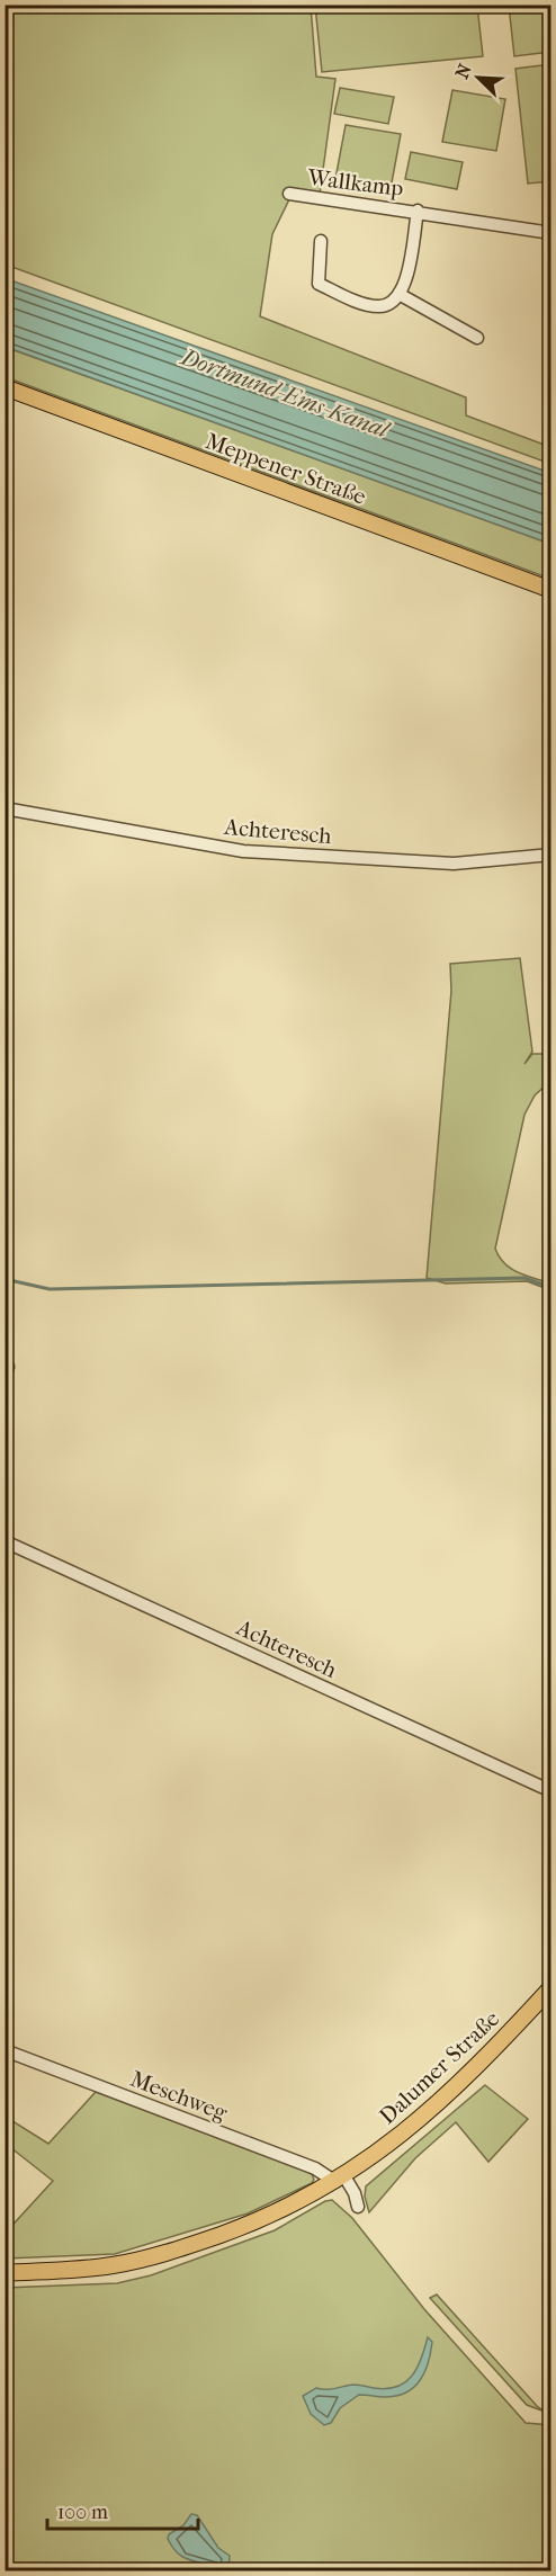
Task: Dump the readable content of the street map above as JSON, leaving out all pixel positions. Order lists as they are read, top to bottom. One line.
{"streets":{"main road":["Meppener Straße","Dalumer Straße"],"street":["Wallkamp","Achteresch","Meschweg"]},"crossings":[["Dalumer Straße","Meschweg"]],"water":["Dortmund-Ems-Kanal"],"scale_bar":"100 m","north":"top left"}
